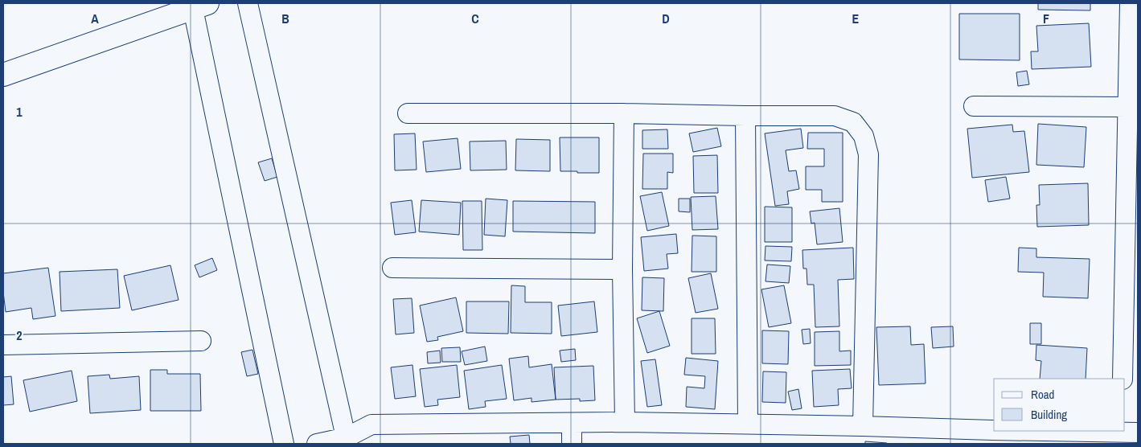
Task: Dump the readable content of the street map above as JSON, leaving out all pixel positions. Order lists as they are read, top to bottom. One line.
{"legend":["Road","Building"],"grid":{"columns":["A","B","C","D","E","F"],"rows":["1","2"]}}
